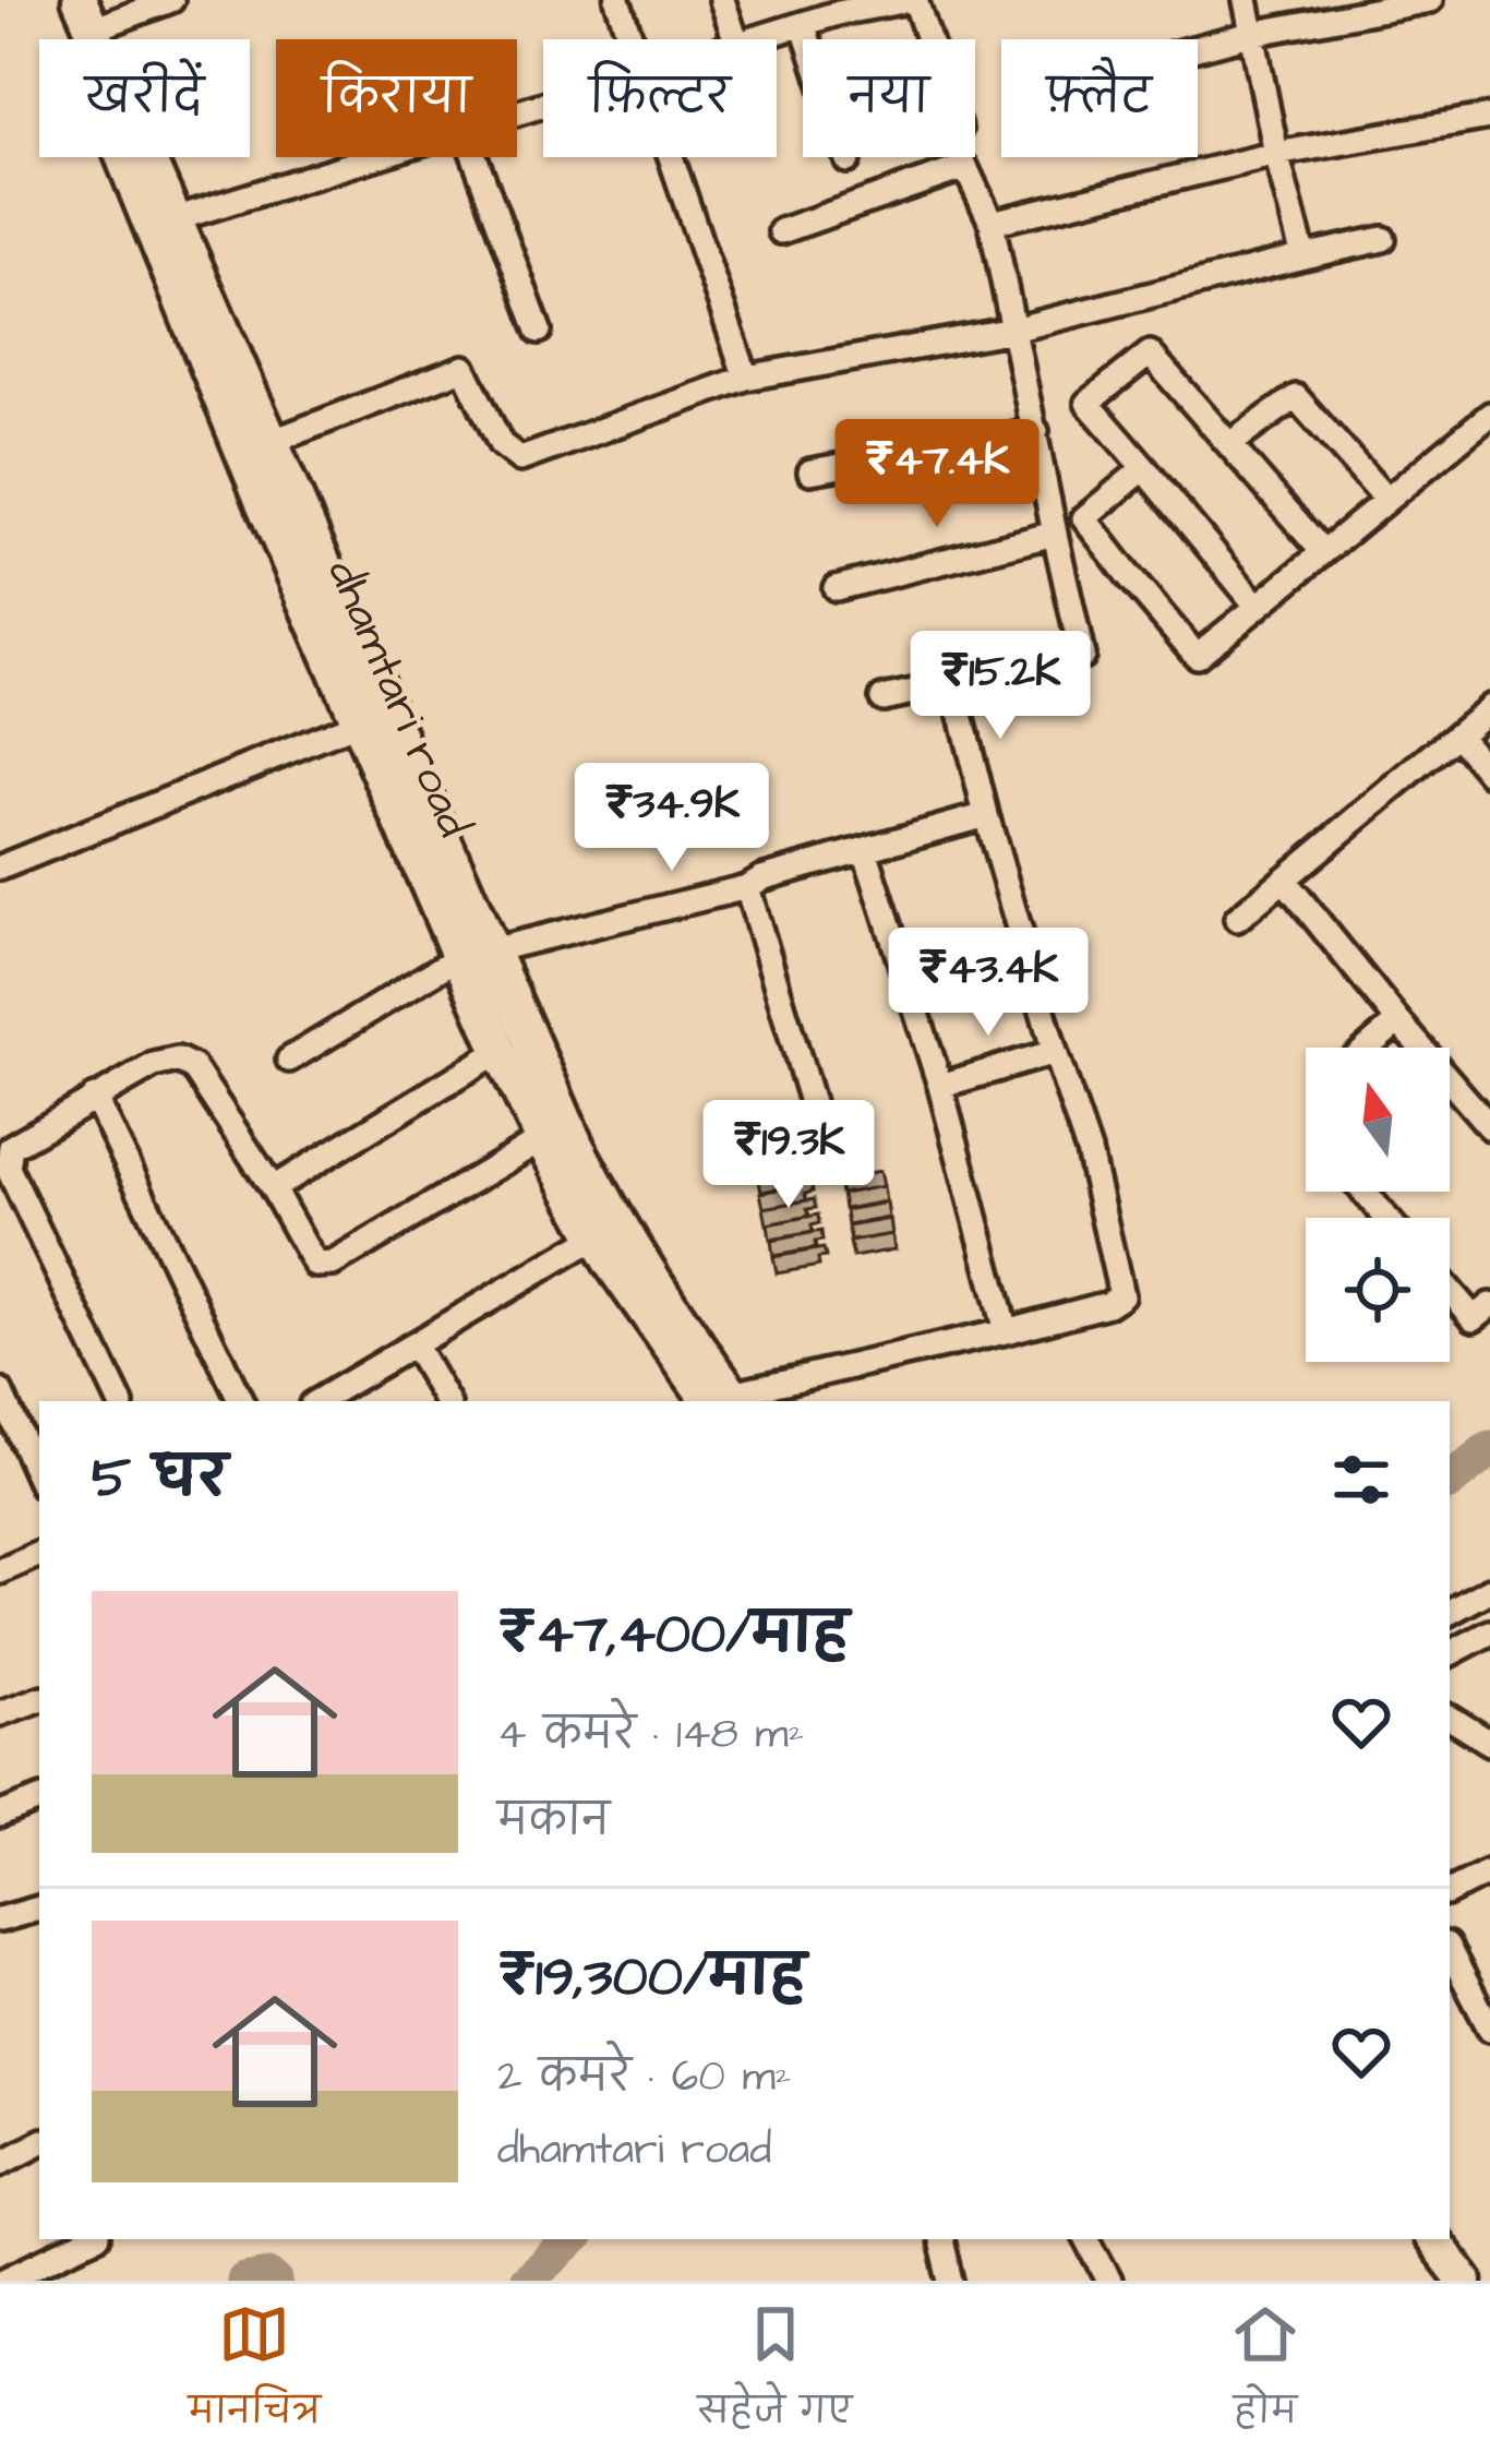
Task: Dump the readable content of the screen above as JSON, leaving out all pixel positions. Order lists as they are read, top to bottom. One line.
{"streets":{"main road":["dhamtari road"]},"north":"top","page":{"chip":["खरीदें","किराया","फ़िल्टर","नया","फ़्लैट"],"price":["₹47.4K","₹15.2K","₹34.9K","₹43.4K","₹19.3K"],"heading":"5 घर","list":[{"name":"₹47,400/माह","note":"4 कमरे · 148 m² · मकान"},{"name":"₹19,300/माह","note":"2 कमरे · 60 m² · dhamtari road"}],"tabs":["मानचित्र","सहेजे गए","होम"]}}
